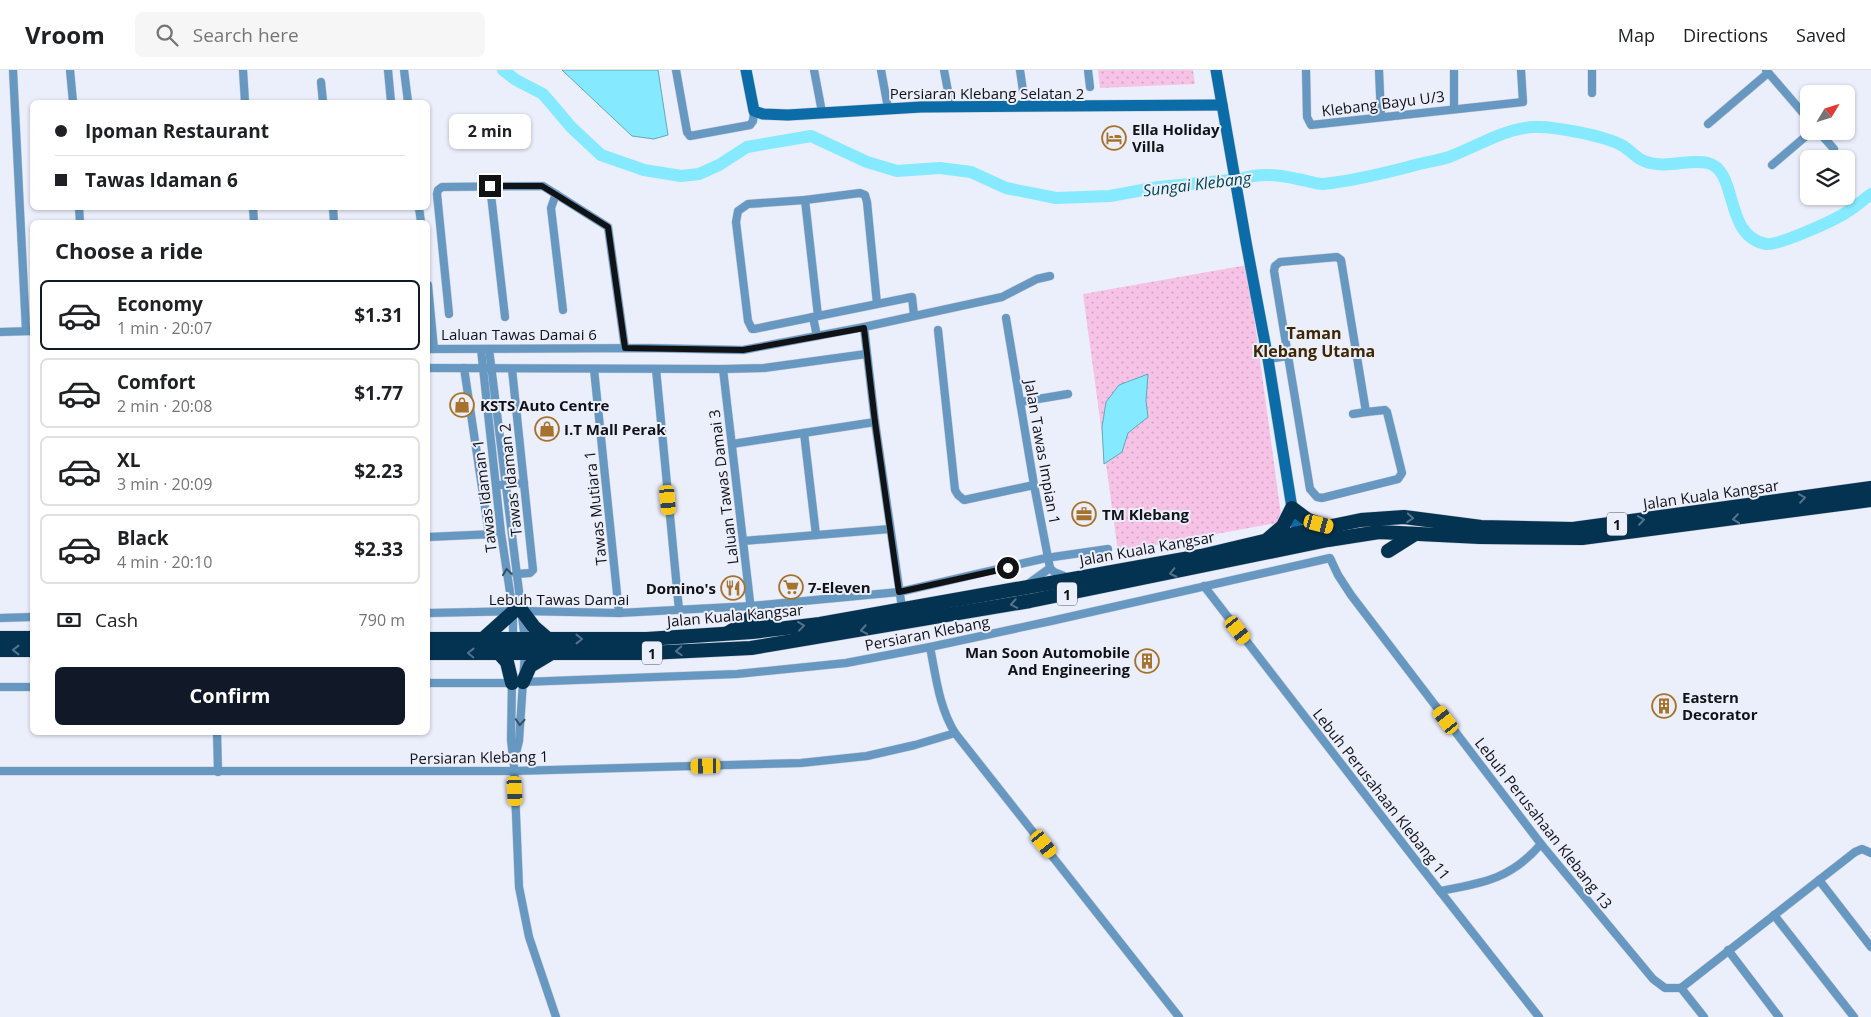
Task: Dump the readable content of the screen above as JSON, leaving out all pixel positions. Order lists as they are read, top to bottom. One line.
{"streets":{"highway":["Jalan Kuala Kangsar","1"],"street":["Persiaran Klebang Selatan 2","Klebang Bayu U/3","Laluan Tawas Damai 6","Jalan Tawas Impian 1","Tawas Idaman 2","Laluan Tawas Damai 3","Tawas Idaman 1","Tawas Mutiara 1","Lebuh Tawas Damai","Persiaran Klebang","Persiaran Klebang 1","Lebuh Perusahaan Klebang 11","Lebuh Perusahaan Klebang 13"]},"crossings":[["Laluan Tawas Damai 6","Tawas Idaman 1"],["Jalan Tawas Impian 1","Lebuh Tawas Damai"],["Tawas Idaman 2","Tawas Idaman 1"],["Laluan Tawas Damai 3","Jalan Kuala Kangsar"],["Laluan Tawas Damai 3","Lebuh Tawas Damai"],["Jalan Kuala Kangsar","Tawas Idaman 1"],["Tawas Idaman 1","Lebuh Tawas Damai"],["Tawas Mutiara 1","Lebuh Tawas Damai"],["Persiaran Klebang","Lebuh Perusahaan Klebang 11"],["Persiaran Klebang","Lebuh Perusahaan Klebang 13"]],"districts":["Taman Klebang Utama"],"water":["Sungai Klebang"],"places":{"hotel":["Ella Holiday Villa"],"shop":["KSTS Auto Centre","I.T Mall Perak"],"office":["TM Klebang"],"supermarket":["7-Eleven"],"restaurant":["Domino's"],"building":["Man Soon Automobile And Engineering","Eastern Decorator"]},"north":"top right","page":{"header":"Vroom","search":"Search here","nav":["Map","Directions","Saved"],"banner":["Ipoman Restaurant","Tawas Idaman 6"],"bubble":"2 min","heading":"Choose a ride","list":[{"name":"Economy","note":"1 min · 20:07","value":"$1.31"},{"name":"Comfort","note":"2 min · 20:08","value":"$1.77"},{"name":"XL","note":"3 min · 20:09","value":"$2.23"},{"name":"Black","note":"4 min · 20:10","value":"$2.33"}],"pay":["Cash","790 m"],"buttons":"Confirm"}}
